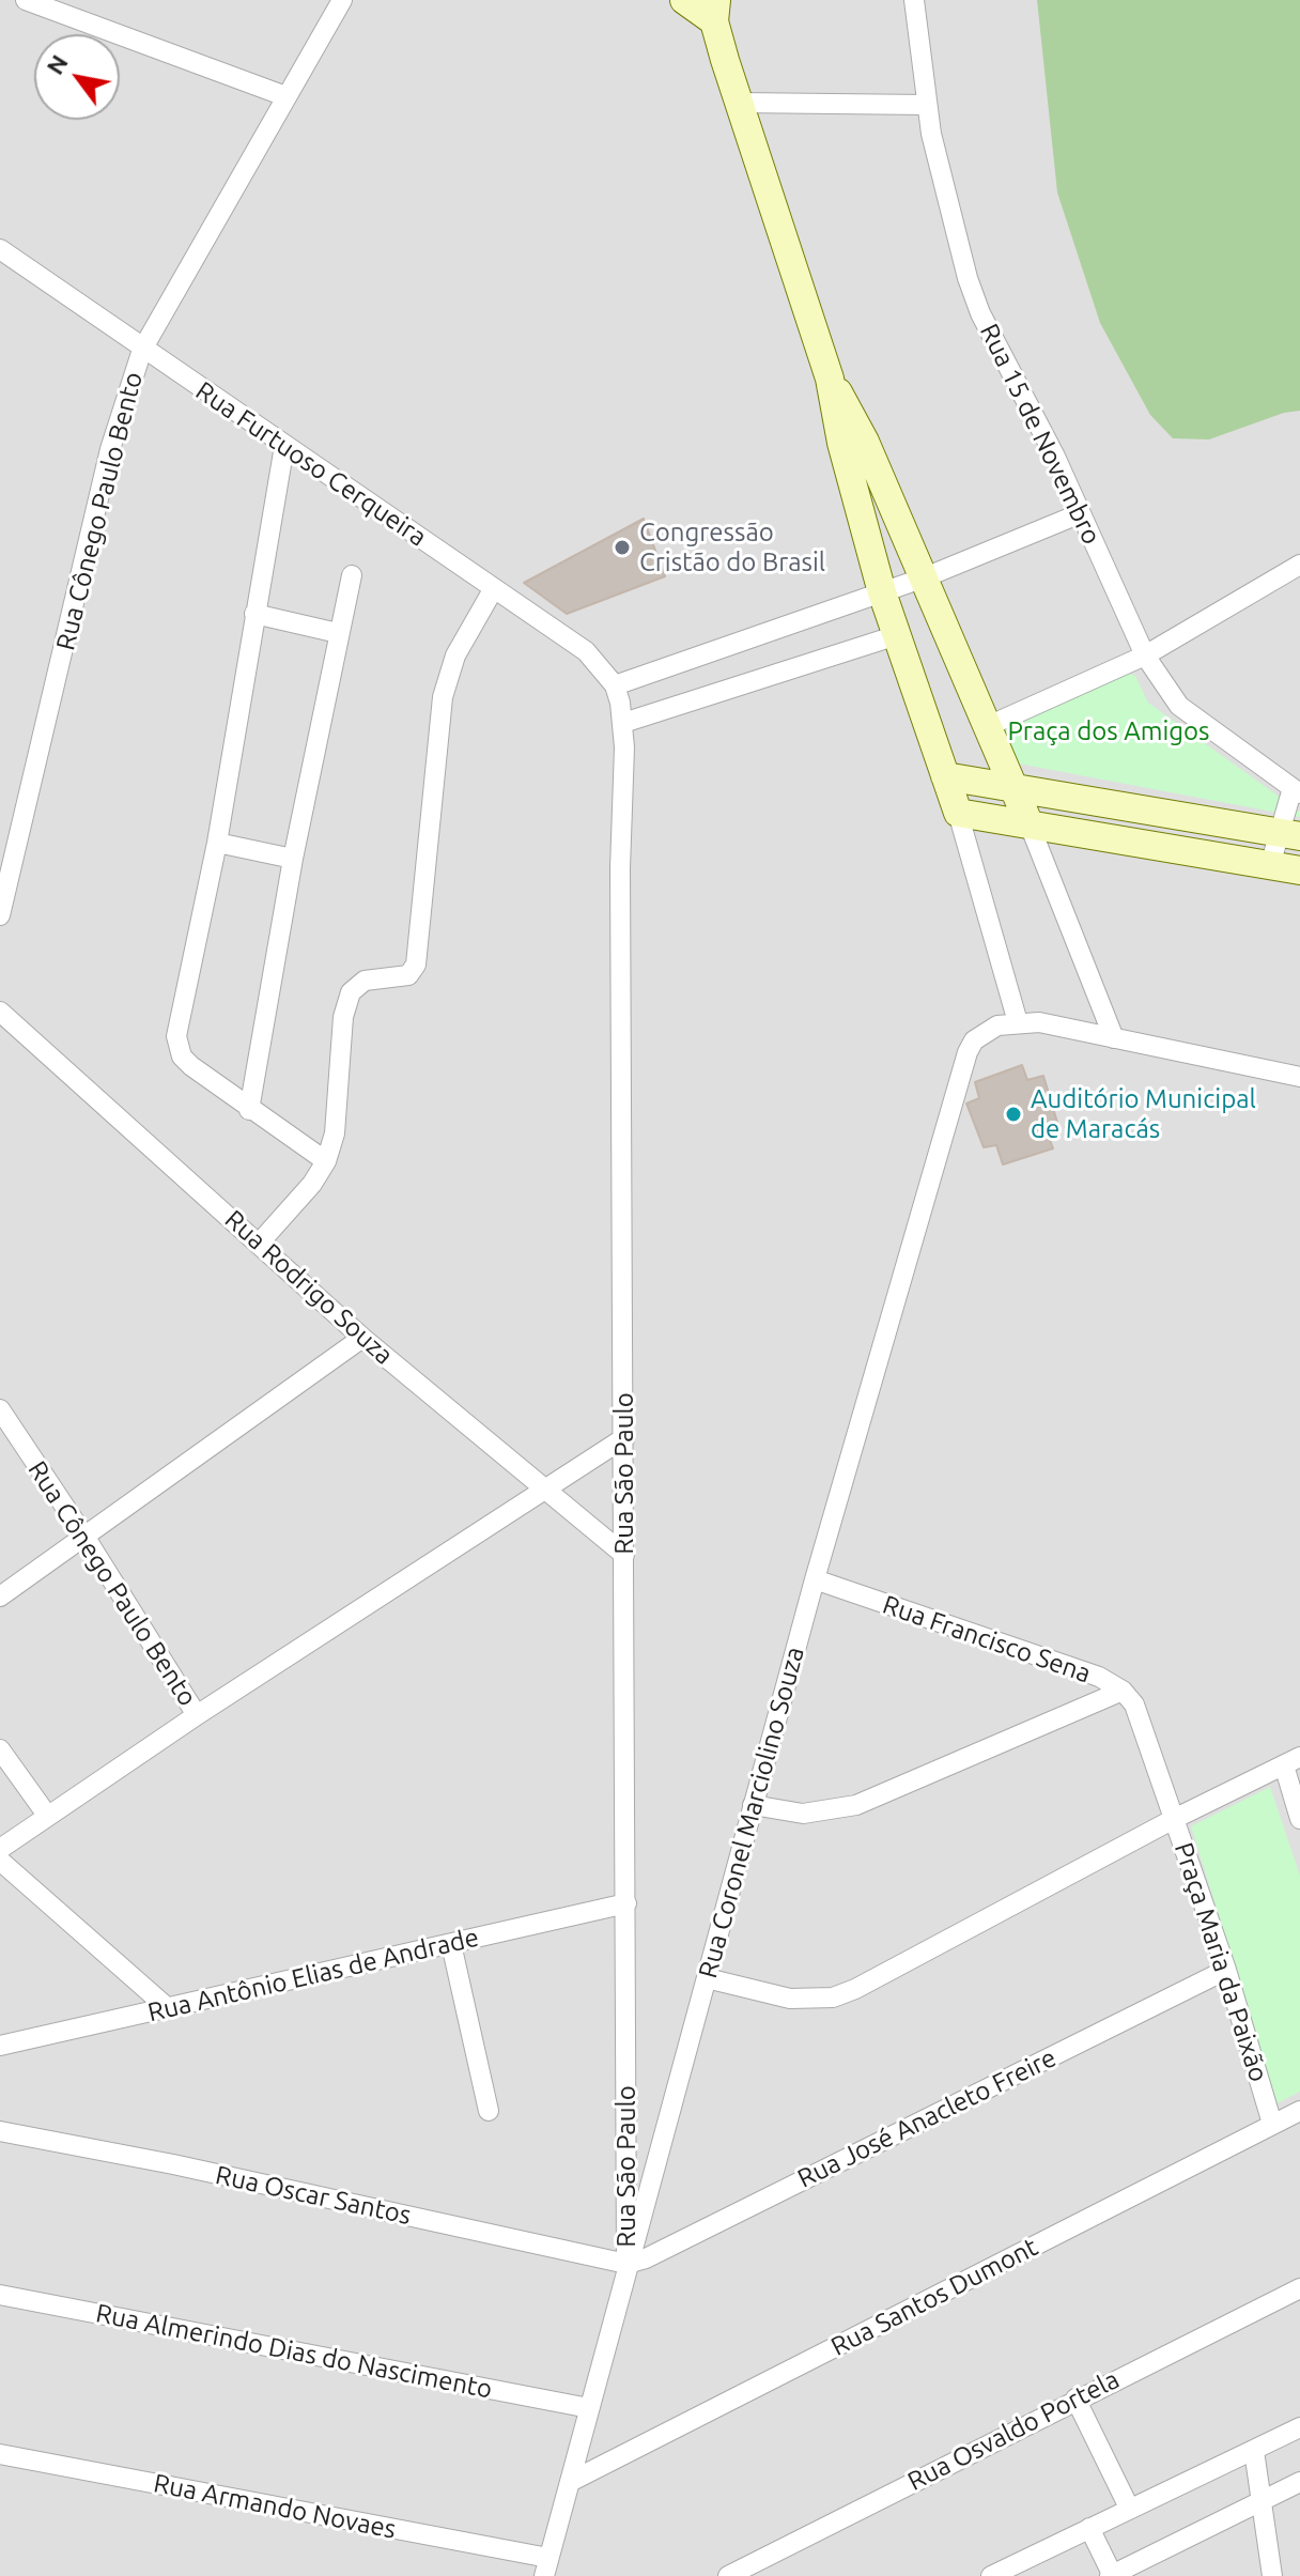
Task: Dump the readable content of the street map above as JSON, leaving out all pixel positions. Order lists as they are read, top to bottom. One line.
{"streets":{"street":["Rua 15 de Novembro","Rua Furtuoso Cerqueira","Rua Cônego Paulo Bento","Rua Rodrigo Souza","Rua São Paulo","Rua Francisco Sena","Rua Coronel Marciolino Souza","Praça Maria da Paixão","Rua Antônio Elias de Andrade","Rua José Anacleto Freire","Rua Oscar Santos","Rua Santos Dumont","Rua Almerindo Dias do Nascimento","Rua Osvaldo Portela","Rua Armando Novaes"]},"crossings":[["Rua Furtuoso Cerqueira","Rua Cônego Paulo Bento"],["Rua Furtuoso Cerqueira","Rua São Paulo"],["Rua Rodrigo Souza","Rua São Paulo"],["Rua São Paulo","Rua Coronel Marciolino Souza"],["Rua São Paulo","Rua Antônio Elias de Andrade"],["Rua São Paulo","Rua José Anacleto Freire"],["Rua São Paulo","Rua Oscar Santos"],["Rua Francisco Sena","Rua Coronel Marciolino Souza"],["Rua Francisco Sena","Praça Maria da Paixão"],["Rua Coronel Marciolino Souza","Rua José Anacleto Freire"],["Rua Coronel Marciolino Souza","Rua Oscar Santos"],["Rua Coronel Marciolino Souza","Rua Santos Dumont"],["Rua Coronel Marciolino Souza","Rua Almerindo Dias do Nascimento"],["Rua Coronel Marciolino Souza","Rua Armando Novaes"],["Praça Maria da Paixão","Rua José Anacleto Freire"],["Praça Maria da Paixão","Rua Santos Dumont"],["Rua José Anacleto Freire","Rua Oscar Santos"]],"parks":["Praça dos Amigos"],"places":["Congressão Cristão do Brasil","Auditório Municipal de Maracás"],"north":"top left"}
